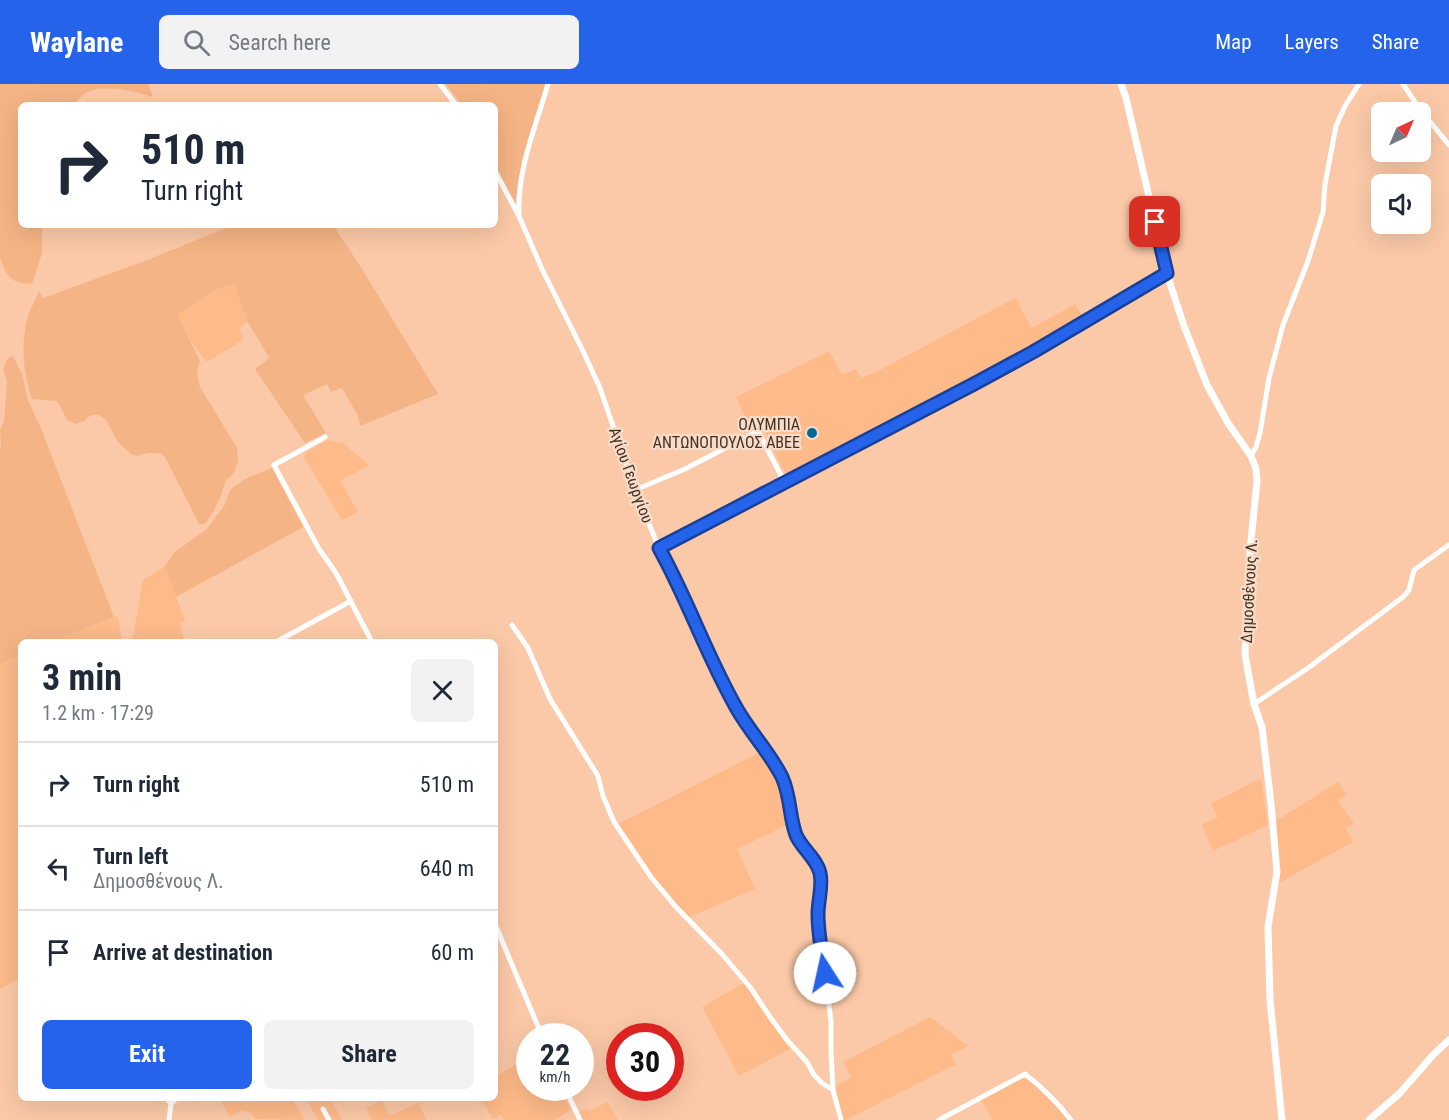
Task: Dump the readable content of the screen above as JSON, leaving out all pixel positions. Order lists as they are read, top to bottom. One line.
{"streets":{"street":["Αγίου Γεωργίου","Δημοσθένους Λ."]},"places":["ΟΛΥΜΠΙΑ ΑΝΤΩΝΟΠΟΥΛΟΣ ΑΒΕΕ"],"north":"top right","page":{"header":"Waylane","search":"Search here","nav":["Map","Layers","Share"],"turn":["510 m","Turn right"],"heading":["3 min","1.2 km · 17:29"],"list":[{"name":"Turn right","value":"510 m"},{"name":"Turn left","note":"Δημοσθένους Λ.","value":"640 m"},{"name":"Arrive at destination","value":"60 m"}],"buttons":["Exit","Share"],"speed":"22 km/h","limit":"30"}}
